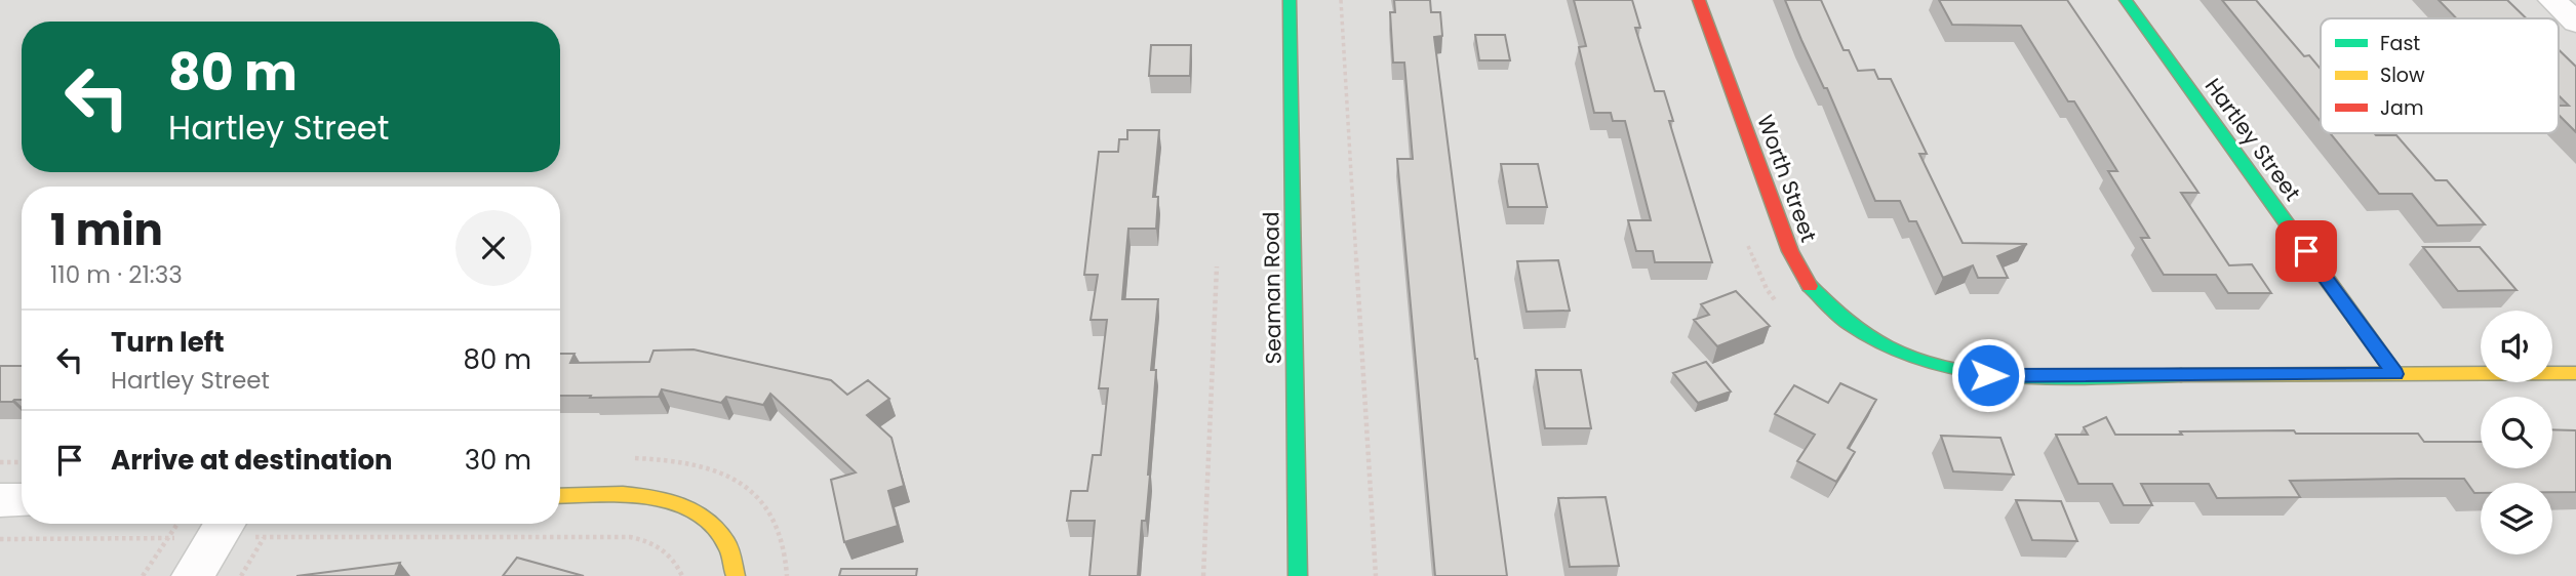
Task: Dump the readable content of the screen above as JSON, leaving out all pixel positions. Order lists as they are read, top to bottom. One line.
{"streets":{"street":["Hartley Street","Worth Street","Seaman Road"]},"crossings":[["Hartley Street","Worth Street"]],"legend":["Fast","Slow","Jam"],"page":{"turn":["80 m","Hartley Street"],"heading":["1 min","110 m · 21:33"],"list":[{"name":"Turn left","note":"Hartley Street","value":"80 m"},{"name":"Arrive at destination","value":"30 m"}]}}
